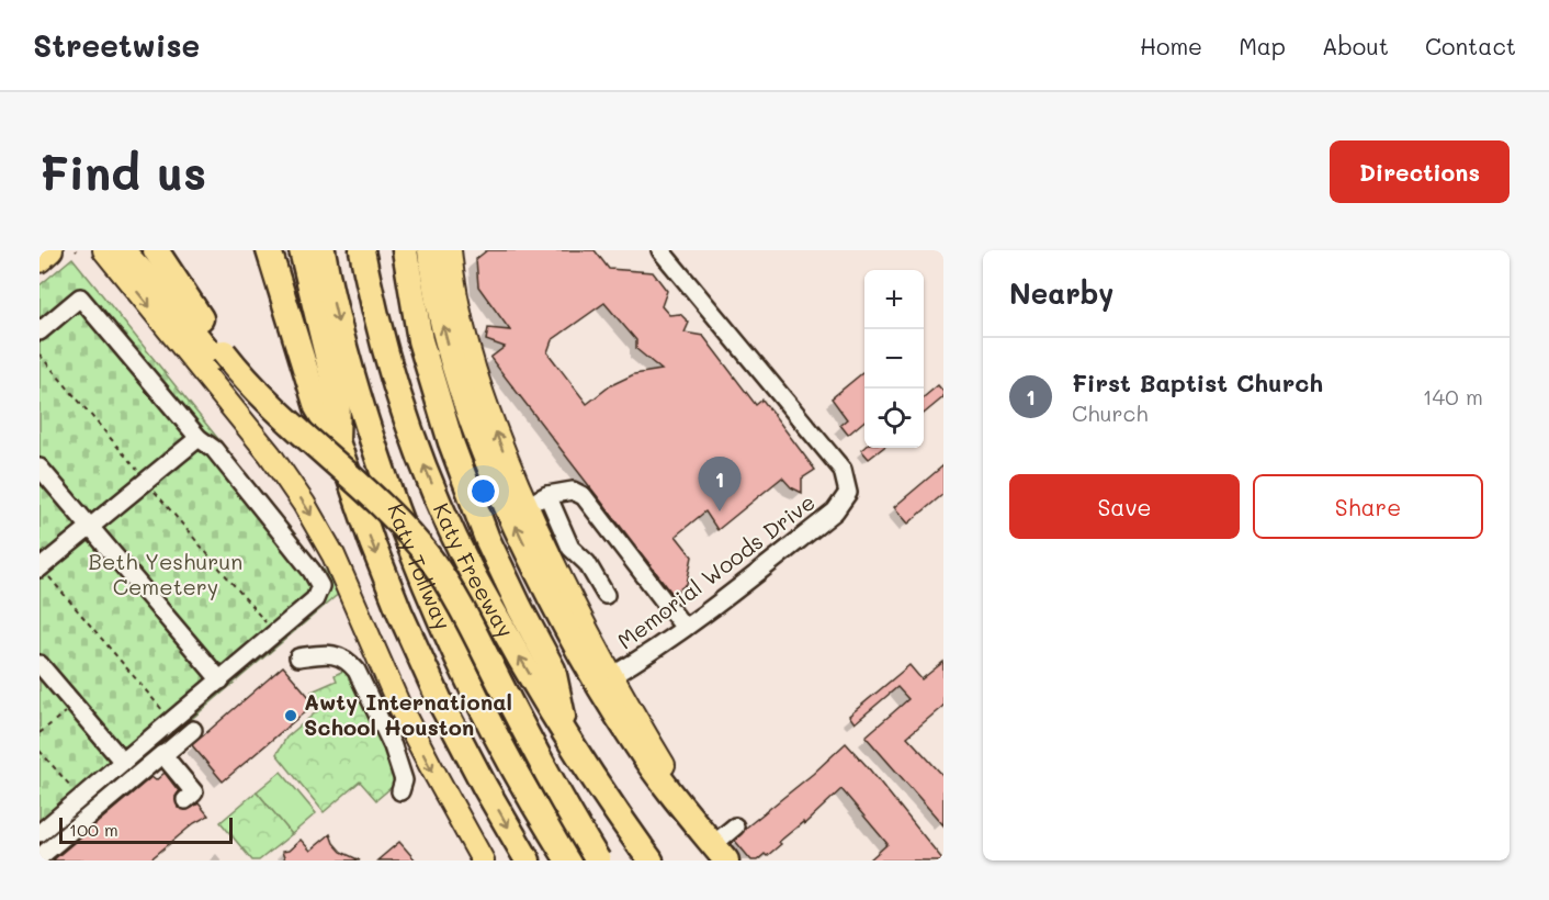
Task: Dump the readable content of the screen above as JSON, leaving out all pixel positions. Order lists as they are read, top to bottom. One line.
{"streets":{"highway":["Katy Tollway","Katy Freeway"],"street":["Memorial Woods Drive"]},"parks":["Beth Yeshurun Cemetery"],"places":["Awty International School Houston"],"scale_bar":"100 m","page":{"header":"Streetwise","nav":["Home","Map","About","Contact"],"buttons":["Directions",["Save","Share"]],"title":"Find us","heading":"Nearby","map_buttons":["+","−"],"list":[{"mark":"1","name":"First Baptist Church","note":"Church","value":"140 m"}],"pins":"1","scale":"100 m"}}
